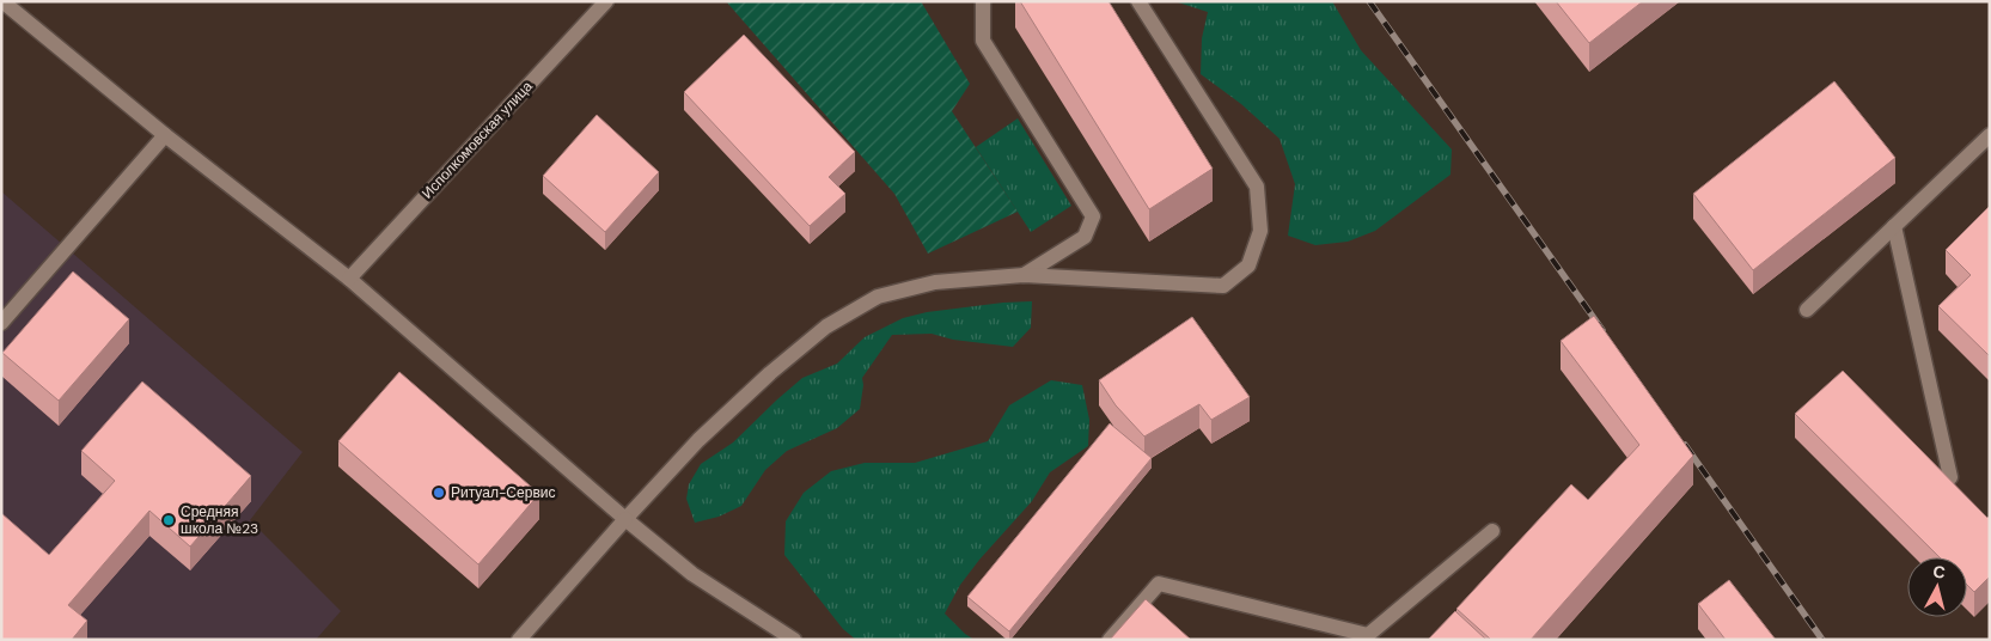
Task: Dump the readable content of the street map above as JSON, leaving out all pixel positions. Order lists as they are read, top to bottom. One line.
{"streets":{"street":["Исполкомовская улица"]},"places":["Ритуал-Сервис","Средняя школа №23"],"north":"top"}
